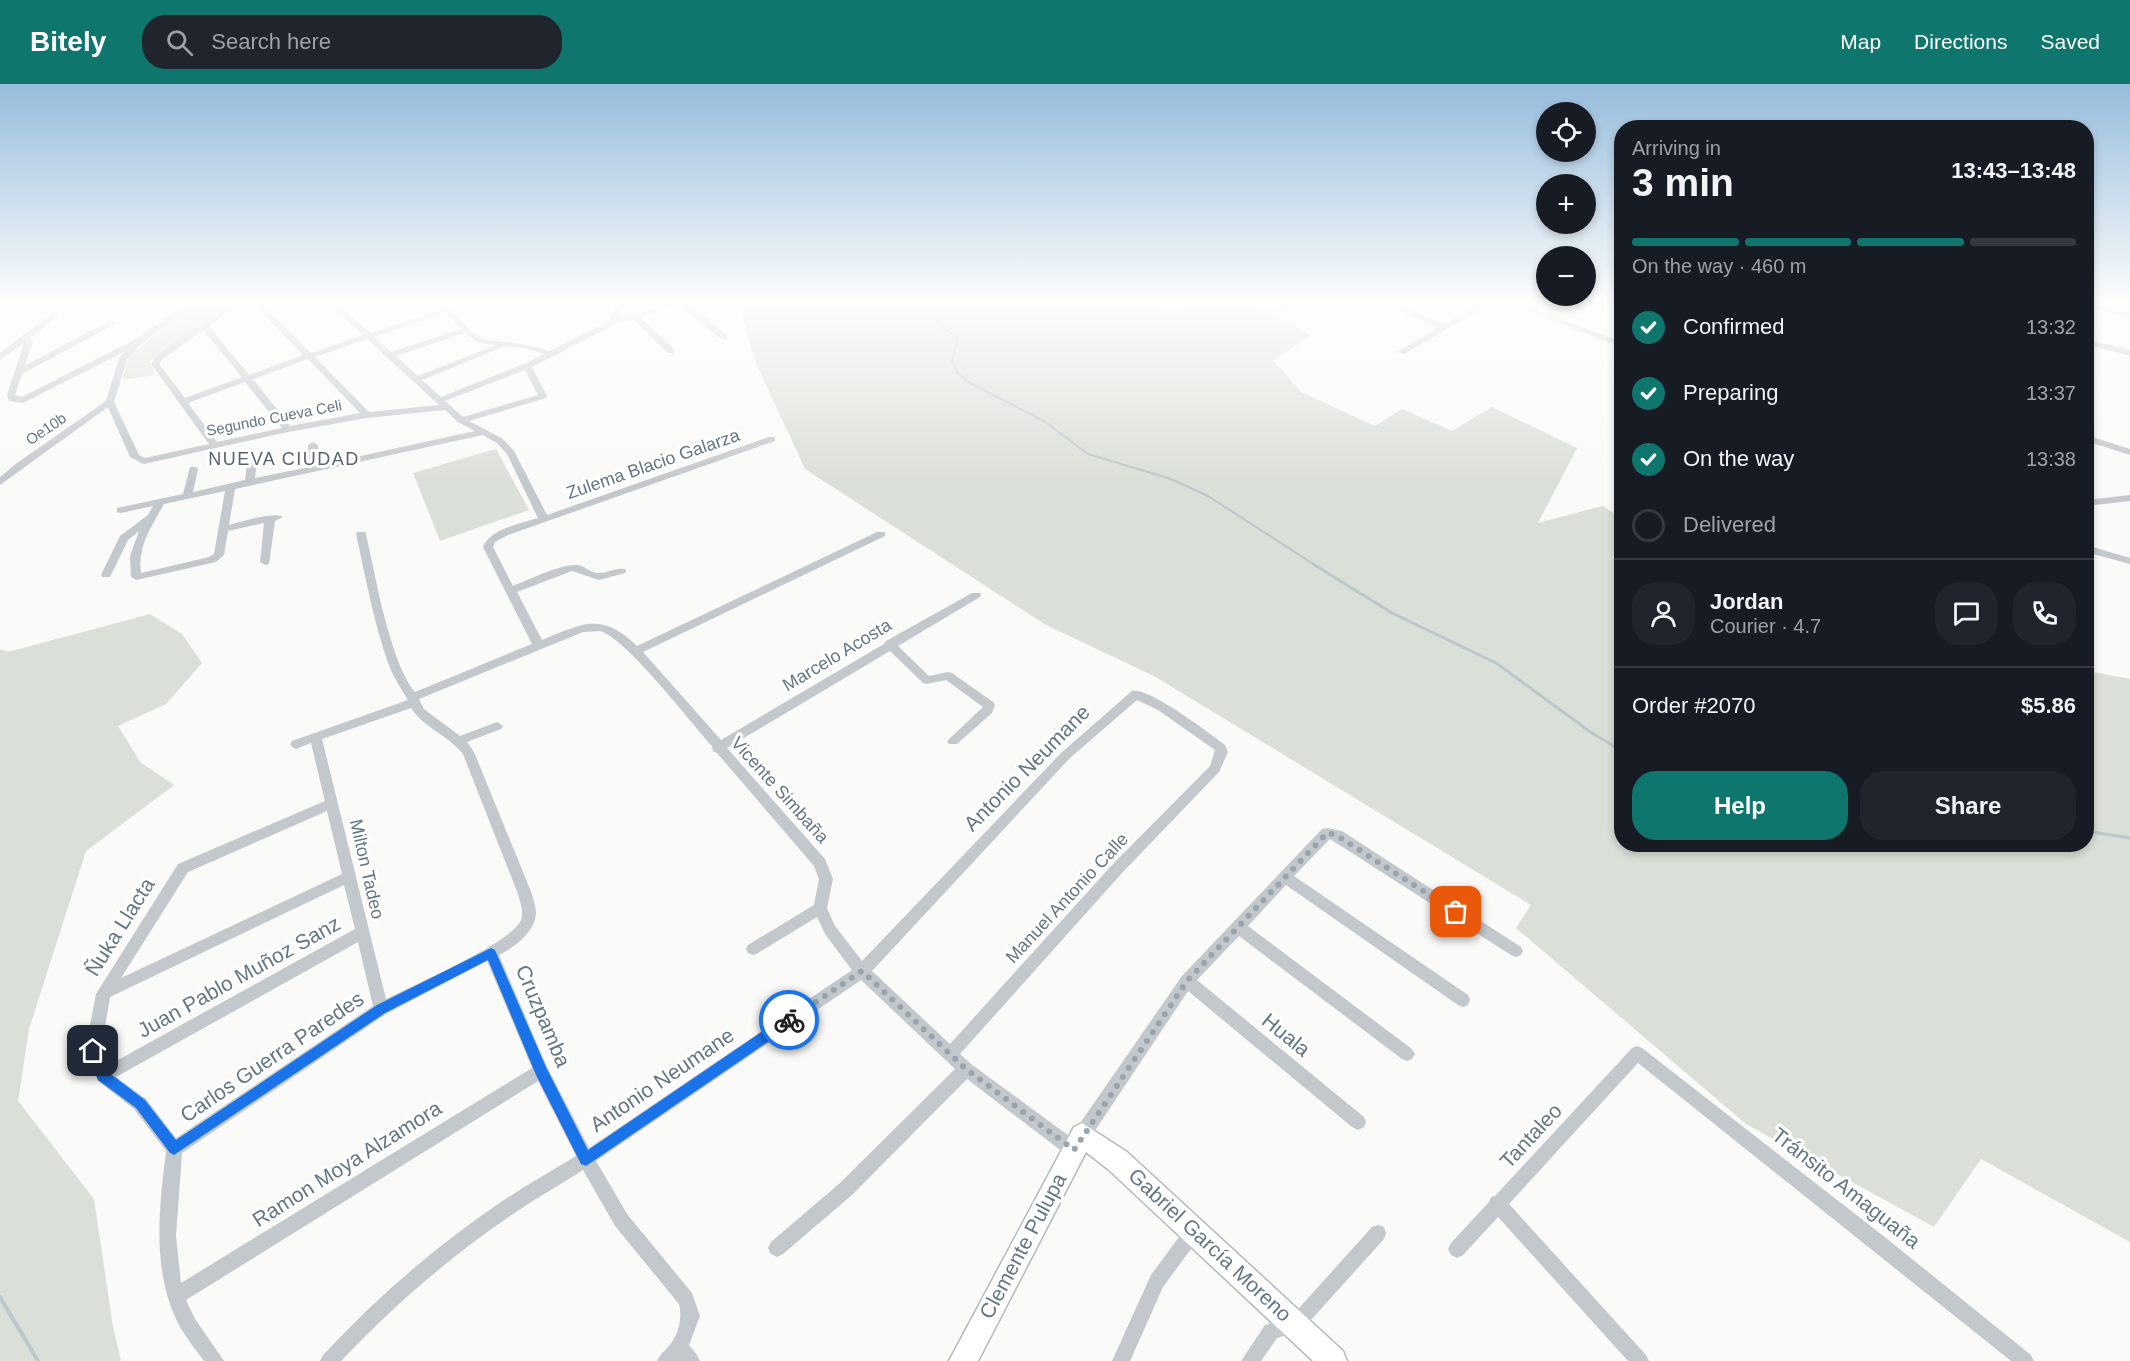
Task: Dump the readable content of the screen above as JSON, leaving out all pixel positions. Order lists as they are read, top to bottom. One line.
{"streets":{"street":["Segundo Cueva Celi","Oe10b","Zulema Blacio Galarza","Marcelo Acosta","Antonio Neumane","Vicente Simbaña","Milton Tadeo","Manuel Antonio Calle","Ñuka Llacta","Juan Pablo Muñoz Sanz","Cruzpamba","Huala","Carlos Guerra Paredes","Tantaleo","Ramon Moya Alzamora","Tránsito Amaguaña","Gabriel García Moreno","Clemente Pulupa"]},"crossings":[["Segundo Cueva Celi","Oe10b"],["Marcelo Acosta","Vicente Simbaña"],["Antonio Neumane","Manuel Antonio Calle"],["Antonio Neumane","Cruzpamba"],["Vicente Simbaña","Milton Tadeo"],["Milton Tadeo","Ñuka Llacta"],["Milton Tadeo","Juan Pablo Muñoz Sanz"],["Milton Tadeo","Carlos Guerra Paredes"],["Ñuka Llacta","Juan Pablo Muñoz Sanz"],["Cruzpamba","Carlos Guerra Paredes"],["Cruzpamba","Ramon Moya Alzamora"],["Huala","Clemente Pulupa"],["Tantaleo","Tránsito Amaguaña"],["Gabriel García Moreno","Clemente Pulupa"]],"districts":["NUEVA CIUDAD"],"page":{"header":"Bitely","search":"Search here","nav":["Map","Directions","Saved"],"map_buttons":["+","−"],"heading":["3 min","Arriving in","13:43–13:48"],"panel":["Jordan","Courier · 4.7","Order #2070","$5.86"],"bar":"On the way · 460 m","list":[["Confirmed","13:32"],["Preparing","13:37"],["On the way","13:38"],"Delivered"],"buttons":["Help","Share"]}}
